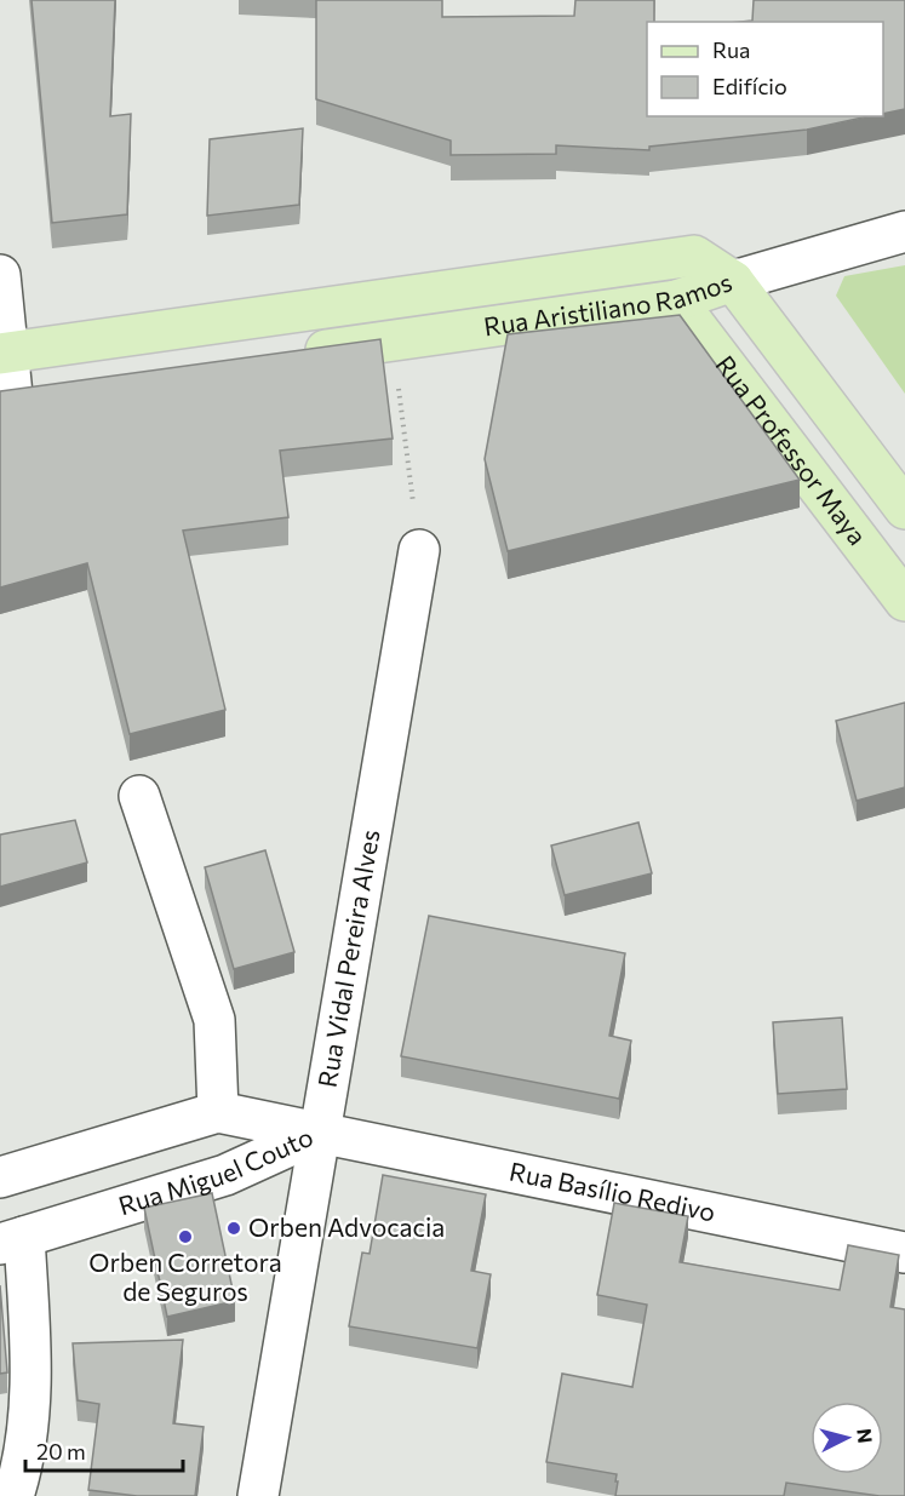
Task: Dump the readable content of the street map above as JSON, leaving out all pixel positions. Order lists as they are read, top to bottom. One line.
{"streets":{"main road":["Rua Aristiliano Ramos","Rua Professor Maya"],"street":["Rua Vidal Pereira Alves","Rua Miguel Couto","Rua Basílio Redivo"]},"crossings":[["Rua Aristiliano Ramos","Rua Professor Maya"],["Rua Vidal Pereira Alves","Rua Miguel Couto"],["Rua Vidal Pereira Alves","Rua Basílio Redivo"],["Rua Miguel Couto","Rua Basílio Redivo"]],"places":["Orben Advocacia","Orben Corretora de Seguros"],"legend":["Rua","Edifício"],"scale_bar":"20 m","north":"right"}
